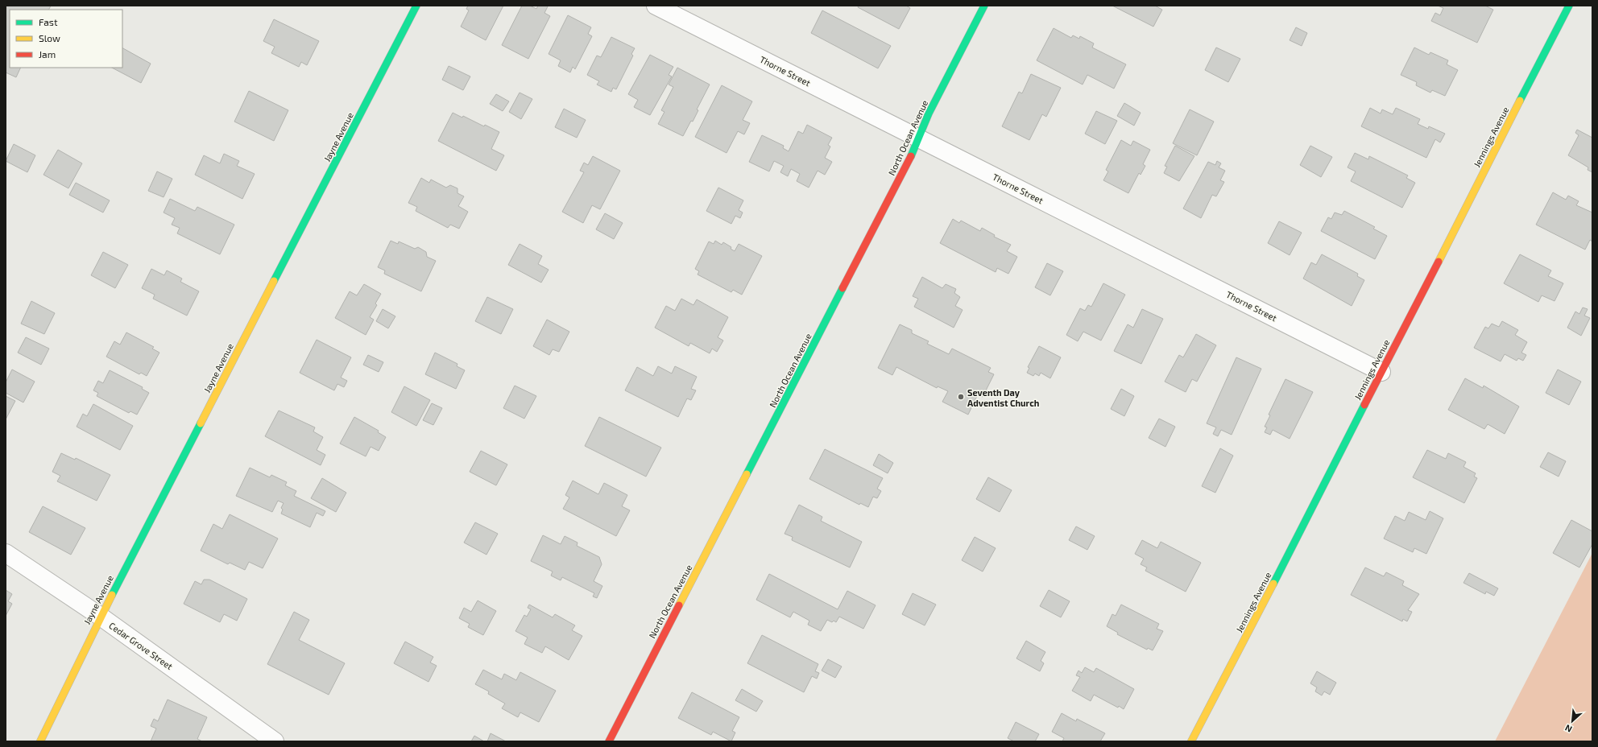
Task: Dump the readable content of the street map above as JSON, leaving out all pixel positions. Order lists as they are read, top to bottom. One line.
{"streets":{"street":["Thorne Street","Jayne Avenue","Jennings Avenue","North Ocean Avenue","Cedar Grove Street"]},"crossings":[["Thorne Street","Jennings Avenue"],["Thorne Street","North Ocean Avenue"],["Jayne Avenue","Cedar Grove Street"]],"places":["Seventh Day Adventist Church"],"legend":["Fast","Slow","Jam"],"north":"bottom left"}
